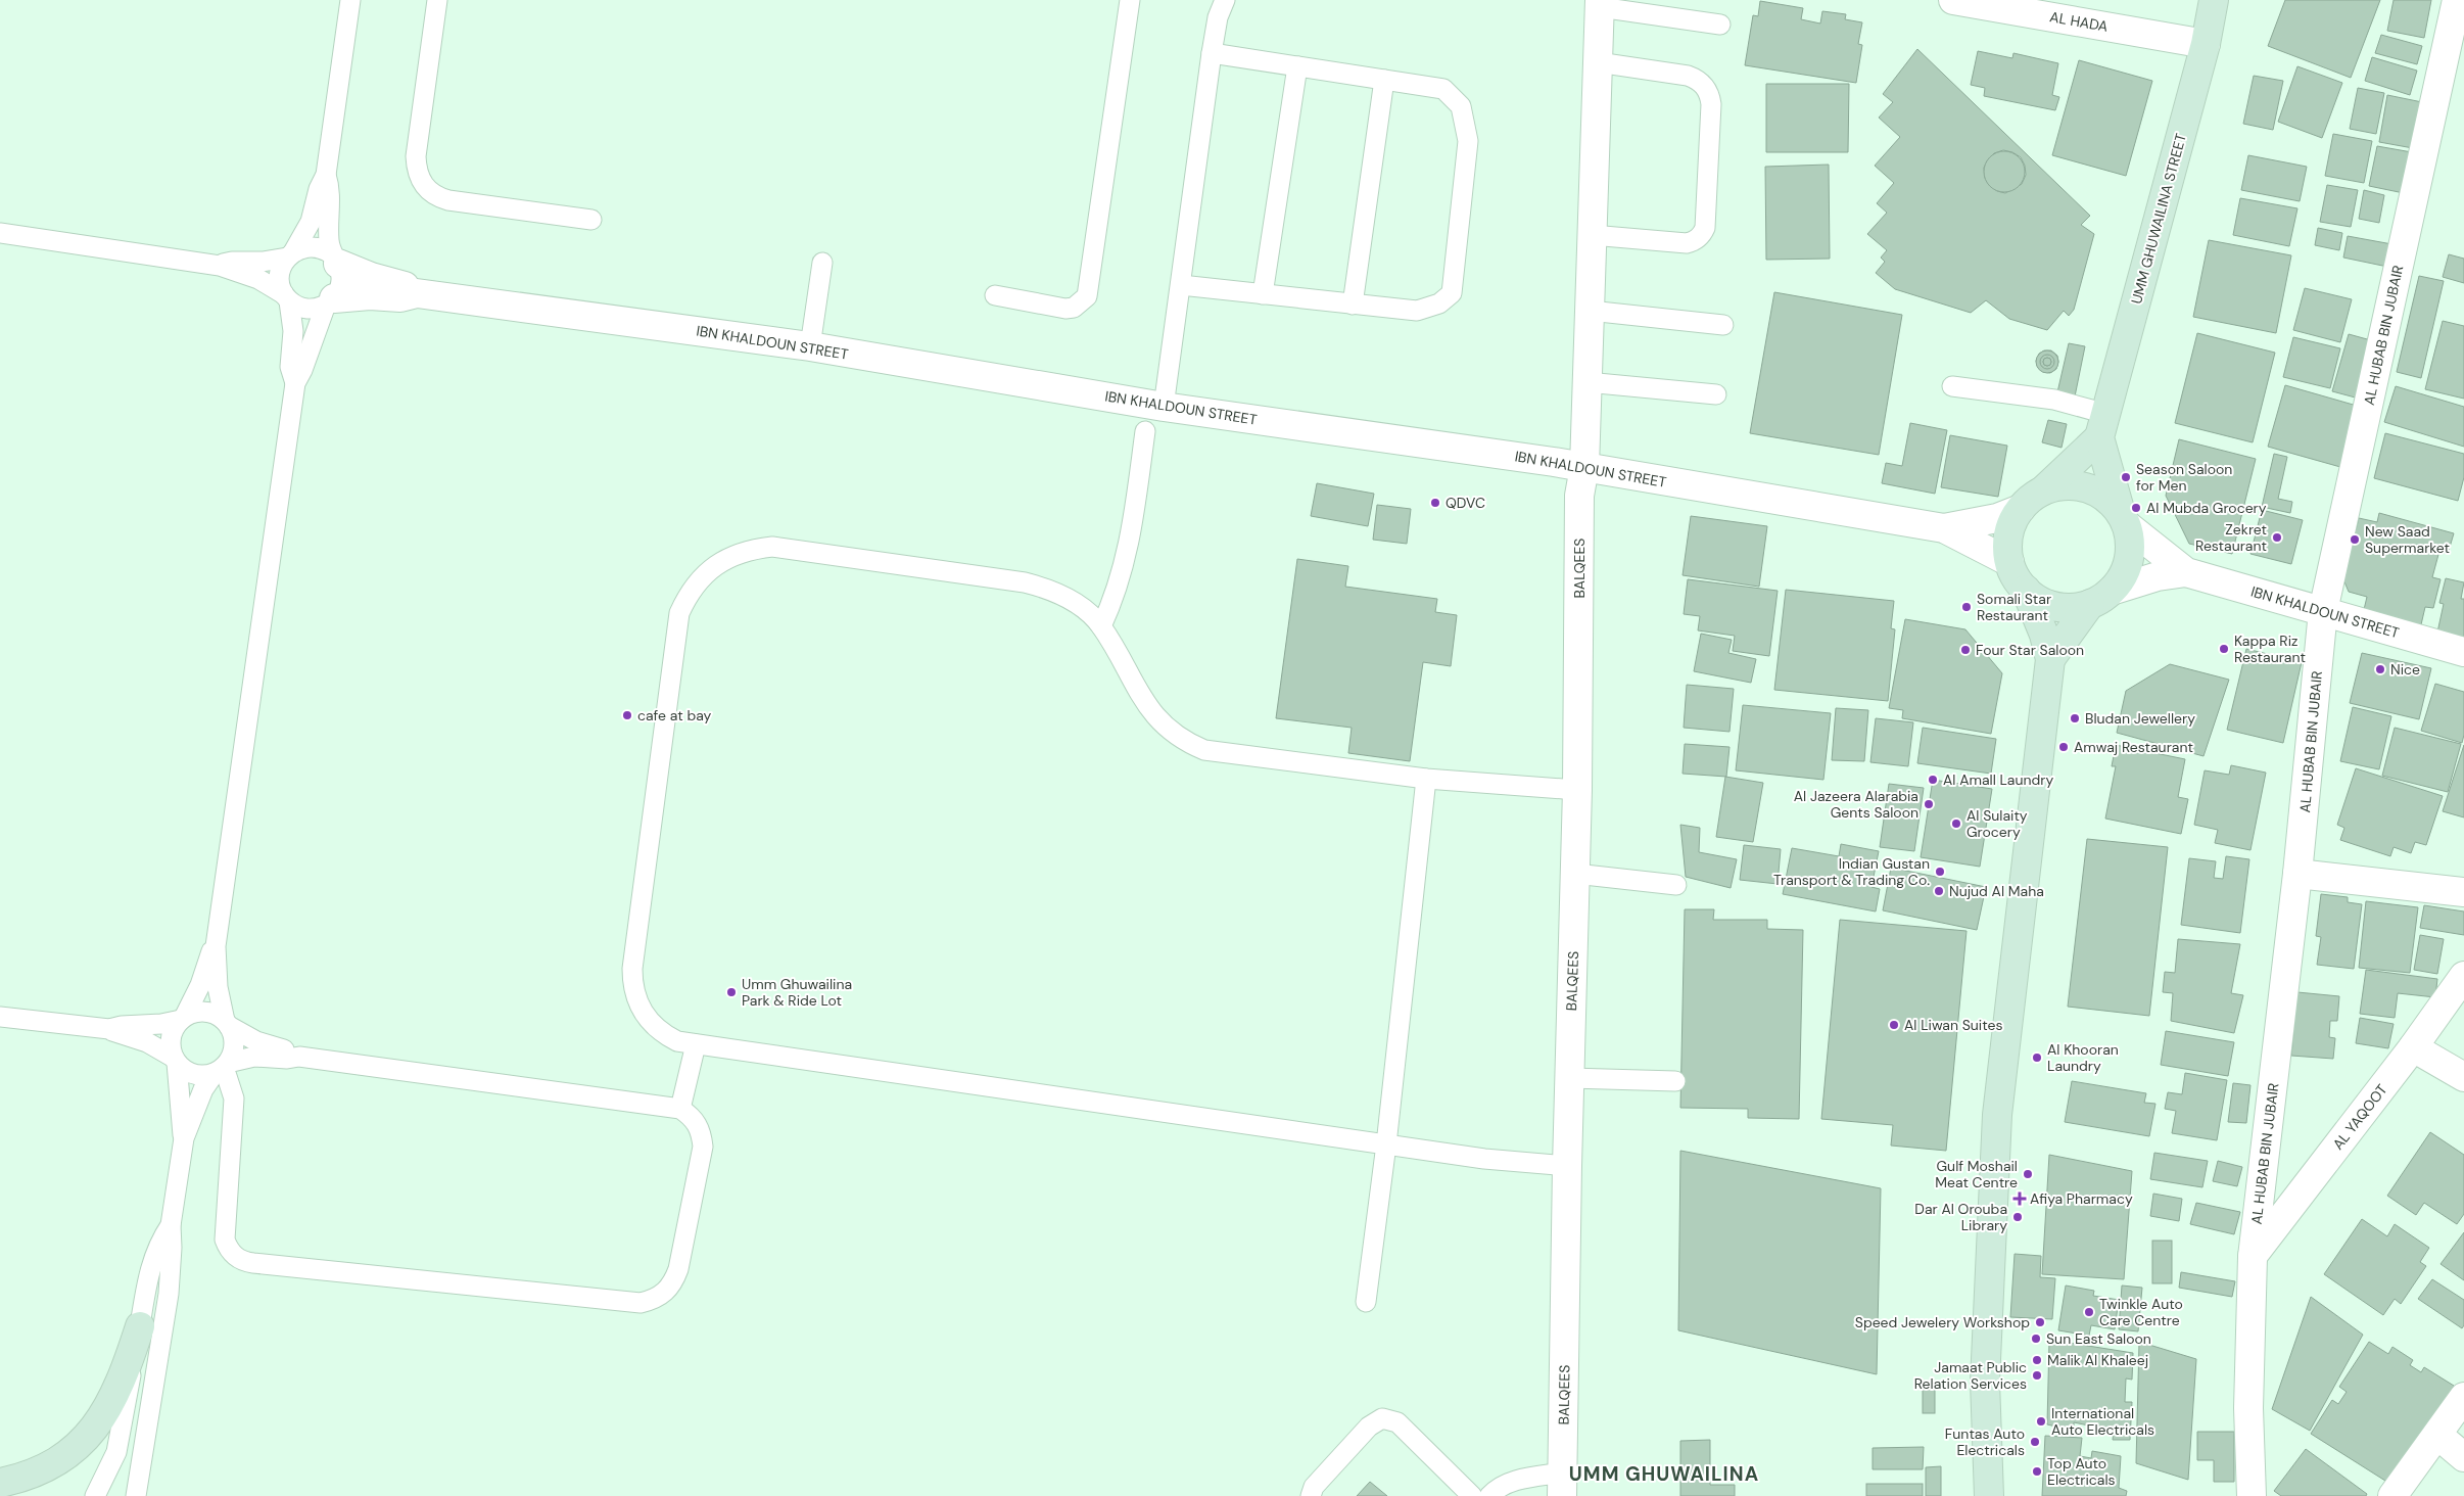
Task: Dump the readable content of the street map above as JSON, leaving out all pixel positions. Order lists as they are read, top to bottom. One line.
{"streets":{"street":["AL HADA","UMM GHUWAILINA STREET","AL HUBAB BIN JUBAIR","IBN KHALDOUN STREET","BALQEES","AL YAQOOT"]},"crossings":[["AL HADA","UMM GHUWAILINA STREET"],["AL HUBAB BIN JUBAIR","IBN KHALDOUN STREET"],["AL HUBAB BIN JUBAIR","AL YAQOOT"],["IBN KHALDOUN STREET","BALQEES"]],"districts":["UMM GHUWAILINA"],"places":{"other":["Season Saloon for Men","QDVC","Al Mubda Grocery","Zekret Restaurant","New Saad Supermarket","Somali Star Restaurant","Kappa Riz Restaurant","Four Star Saloon","Nice","cafe at bay","Bludan Jewellery","Amwaj Restaurant","Al Amall Laundry","Al Jazeera Alarabia Gents Saloon","Al Sulaity Grocery","Indian Gustan Transport & Trading Co.","Nujud Al Maha","Umm Ghuwailina Park & Ride Lot","Al Liwan Suites","Al Khooran Laundry","Gulf Moshail Meat Centre","Dar Al Orouba Library","Twinkle Auto Care Centre","Speed Jewelery Workshop","Sun East Saloon","Malik Al Khaleej","Jamaat Public Relation Services","International Auto Electricals","Funtas Auto Electricals","Top Auto Electricals"],"health":["Afiya Pharmacy"]}}
